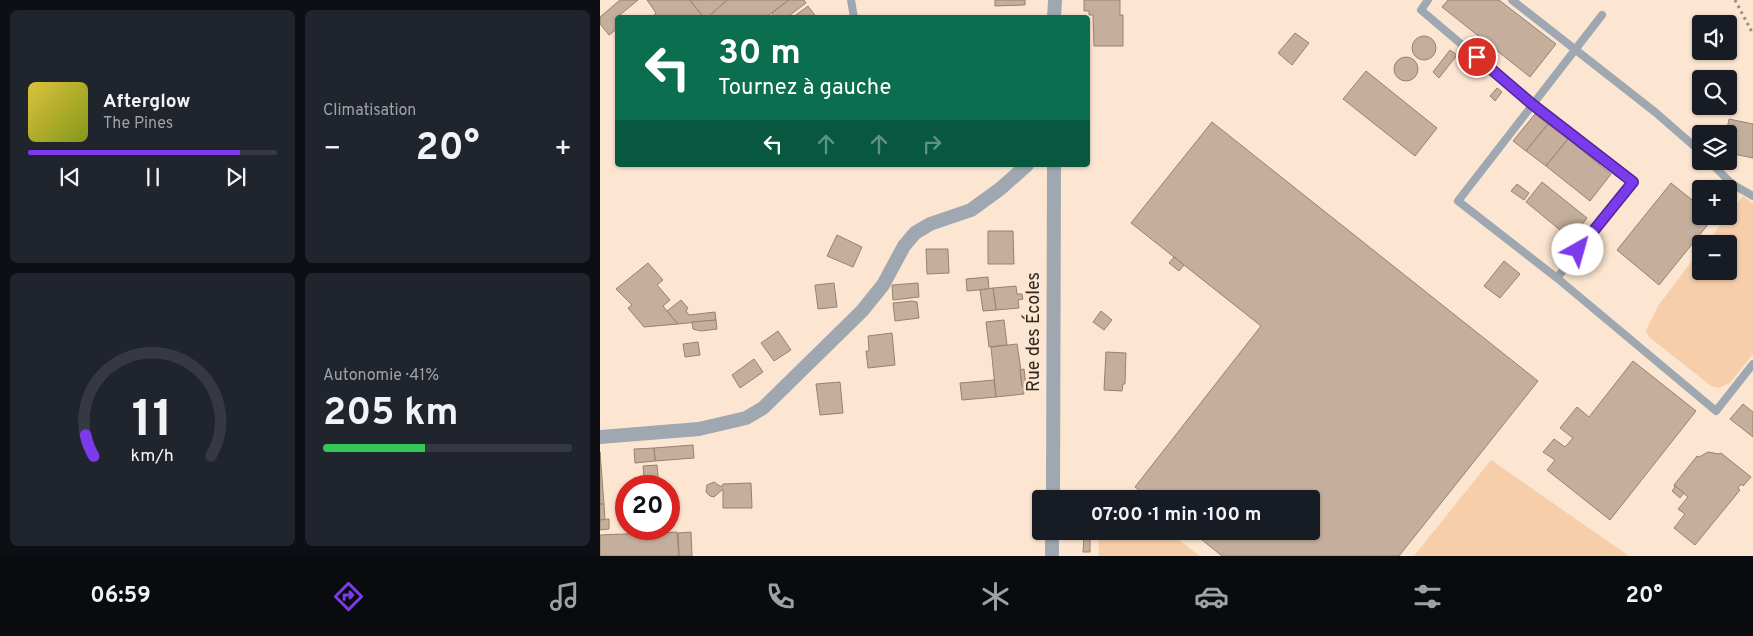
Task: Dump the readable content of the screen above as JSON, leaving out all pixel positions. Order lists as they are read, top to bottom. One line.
{"streets":{"street":["Rue des Écoles"]},"page":{"tile":["Climatisation",["Autonomie · 41%","205 km"]],"map_buttons":["+","−"],"turn":["30 m","Tournez à gauche"],"song":["Afterglow","The Pines"],"heat":["−","20°","+"],"limit":"20","trip":"07:00 · 1 min · 100 m","tabs":["06:59","20°"],"gauge":["11","km/h"]}}
